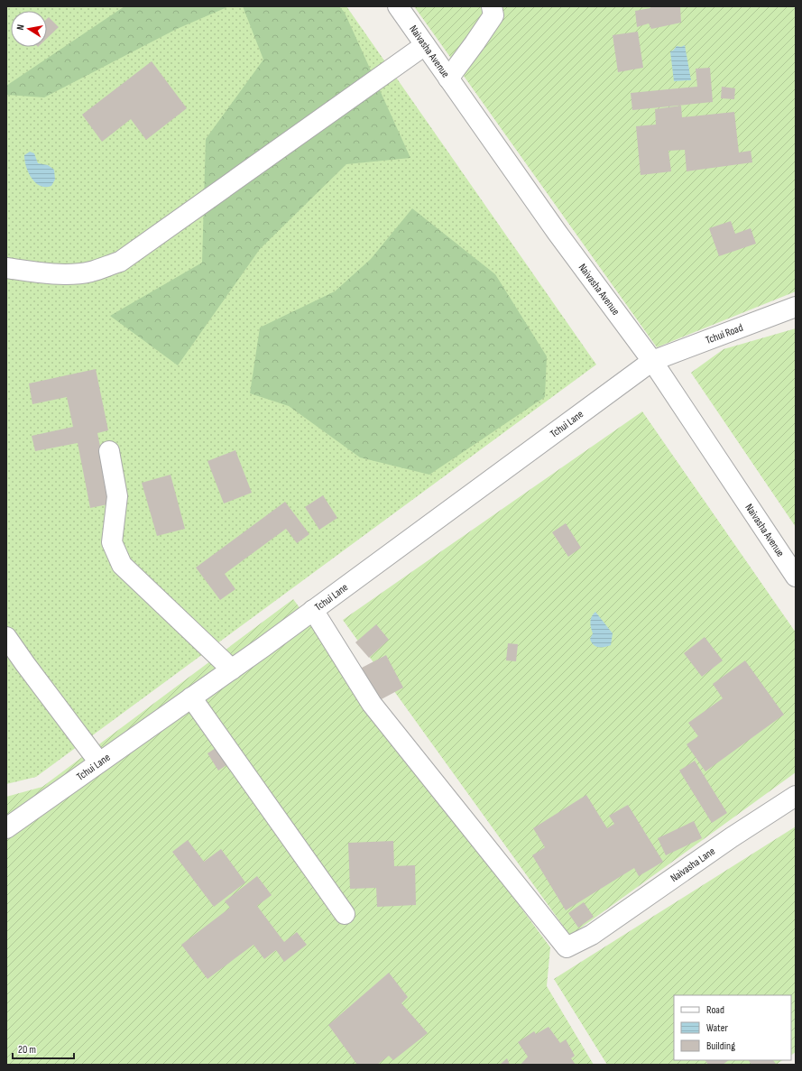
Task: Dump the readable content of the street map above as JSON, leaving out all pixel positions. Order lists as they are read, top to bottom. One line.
{"streets":{"street":["Naivasha Avenue","Tchui Road","Tchui Lane","Naivasha Lane"]},"crossings":[["Naivasha Avenue","Tchui Road"],["Naivasha Avenue","Tchui Lane"],["Tchui Road","Tchui Lane"],["Tchui Lane","Naivasha Lane"]],"legend":["Road","Water","Building"],"scale_bar":"20 m","north":"left"}
